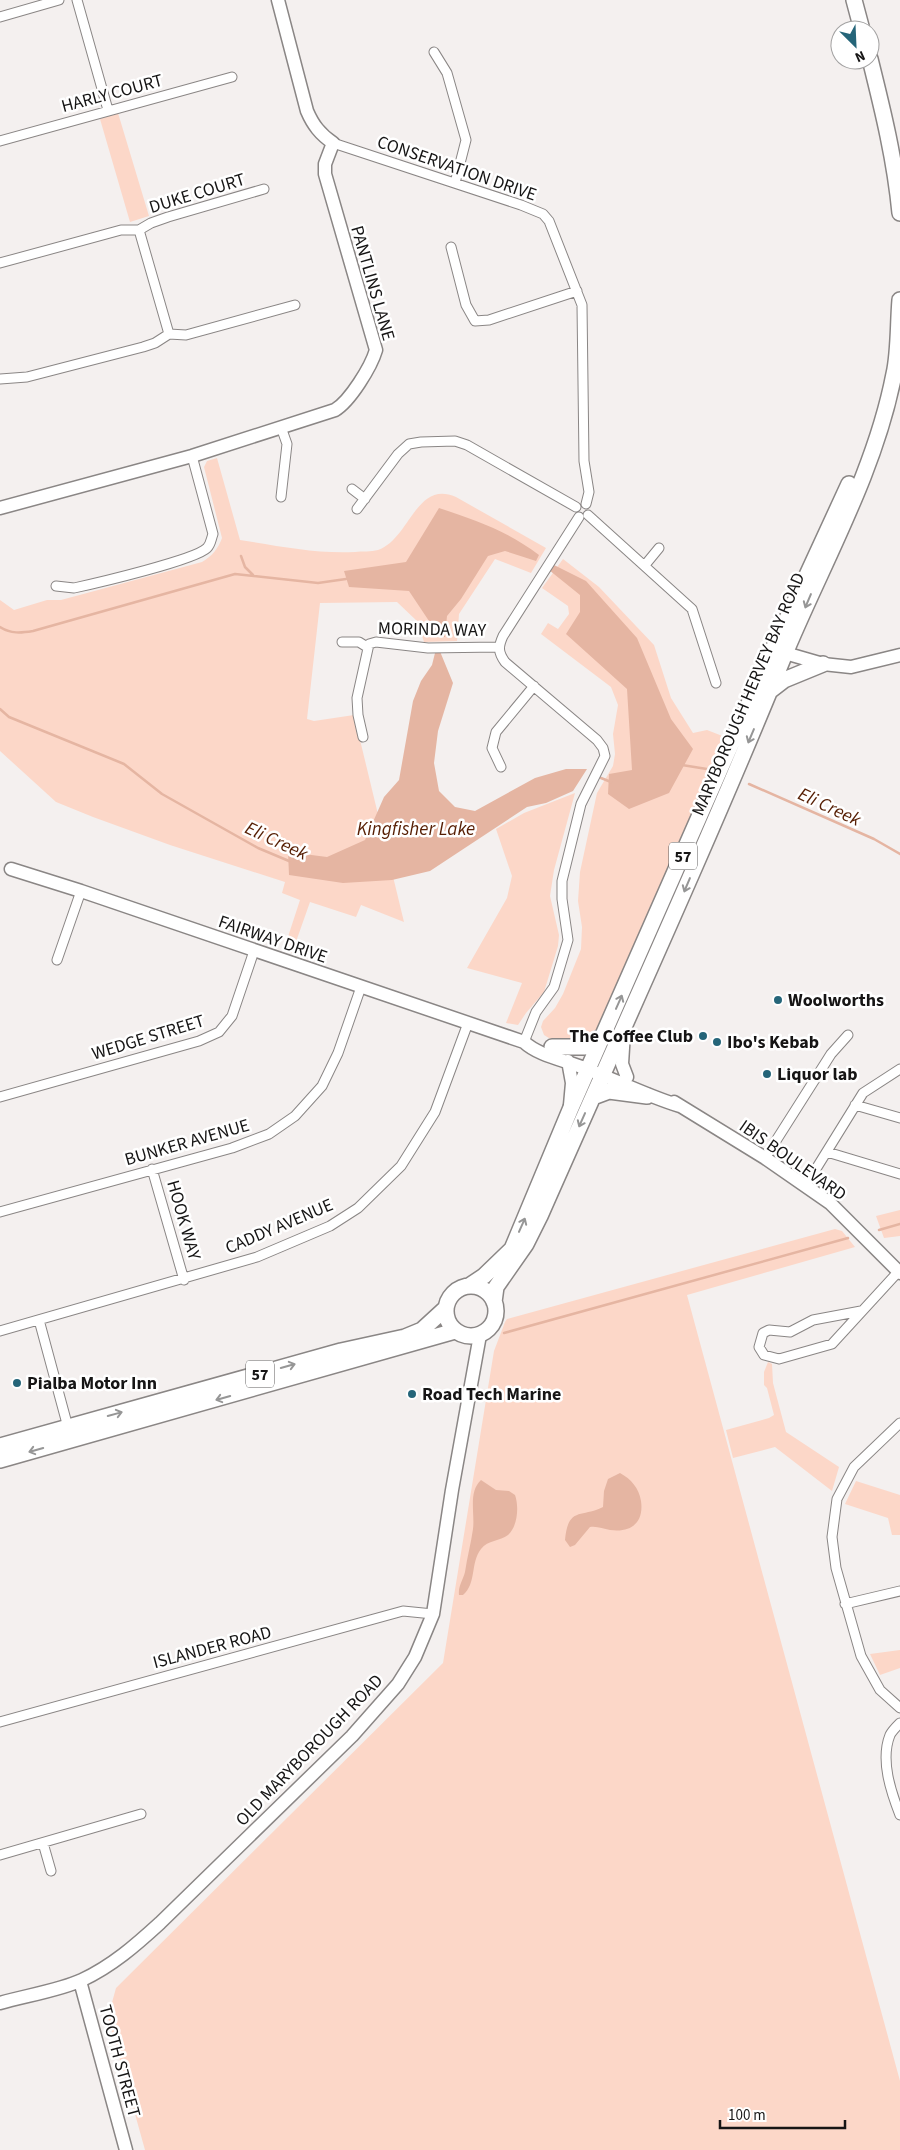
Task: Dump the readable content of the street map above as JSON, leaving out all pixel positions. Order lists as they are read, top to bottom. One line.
{"streets":{"main road":["MARYBOROUGH HERVEY BAY ROAD","57"],"street":["HARLY COURT","CONSERVATION DRIVE","DUKE COURT","PANTLINS LANE","MORINDA WAY","FAIRWAY DRIVE","WEDGE STREET","BUNKER AVENUE","IBIS BOULEVARD","HOOK WAY","CADDY AVENUE","ISLANDER ROAD","OLD MARYBOROUGH ROAD","TOOTH STREET"]},"crossings":[["CONSERVATION DRIVE","PANTLINS LANE"],["MARYBOROUGH HERVEY BAY ROAD","57"],["MARYBOROUGH HERVEY BAY ROAD","FAIRWAY DRIVE"],["MARYBOROUGH HERVEY BAY ROAD","IBIS BOULEVARD"],["MARYBOROUGH HERVEY BAY ROAD","OLD MARYBOROUGH ROAD"],["57","OLD MARYBOROUGH ROAD"],["FAIRWAY DRIVE","WEDGE STREET"],["FAIRWAY DRIVE","BUNKER AVENUE"],["FAIRWAY DRIVE","IBIS BOULEVARD"],["FAIRWAY DRIVE","CADDY AVENUE"],["BUNKER AVENUE","HOOK WAY"],["HOOK WAY","CADDY AVENUE"],["ISLANDER ROAD","OLD MARYBOROUGH ROAD"],["OLD MARYBOROUGH ROAD","TOOTH STREET"]],"water":["Eli Creek","Kingfisher Lake"],"places":["Woolworths","The Coffee Club","Ibo's Kebab","Liquor lab","Pialba Motor Inn","Road Tech Marine"],"scale_bar":"100 m","north":"bottom right"}
